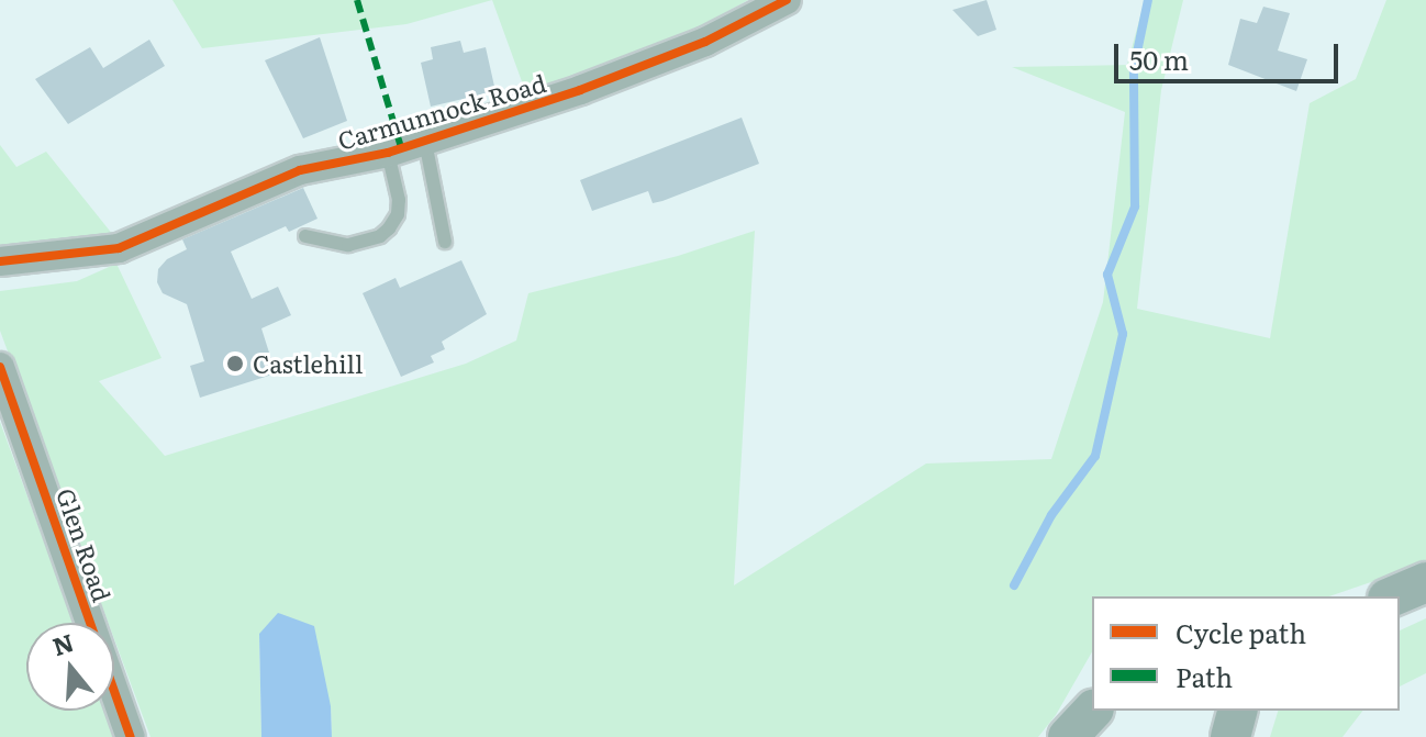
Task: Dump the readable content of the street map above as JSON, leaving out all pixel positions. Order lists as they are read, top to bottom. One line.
{"streets":{"street":["Carmunnock Road","Glen Road"]},"places":["Castlehill"],"legend":["Cycle path","Path"],"scale_bar":"50 m","north":"top"}
